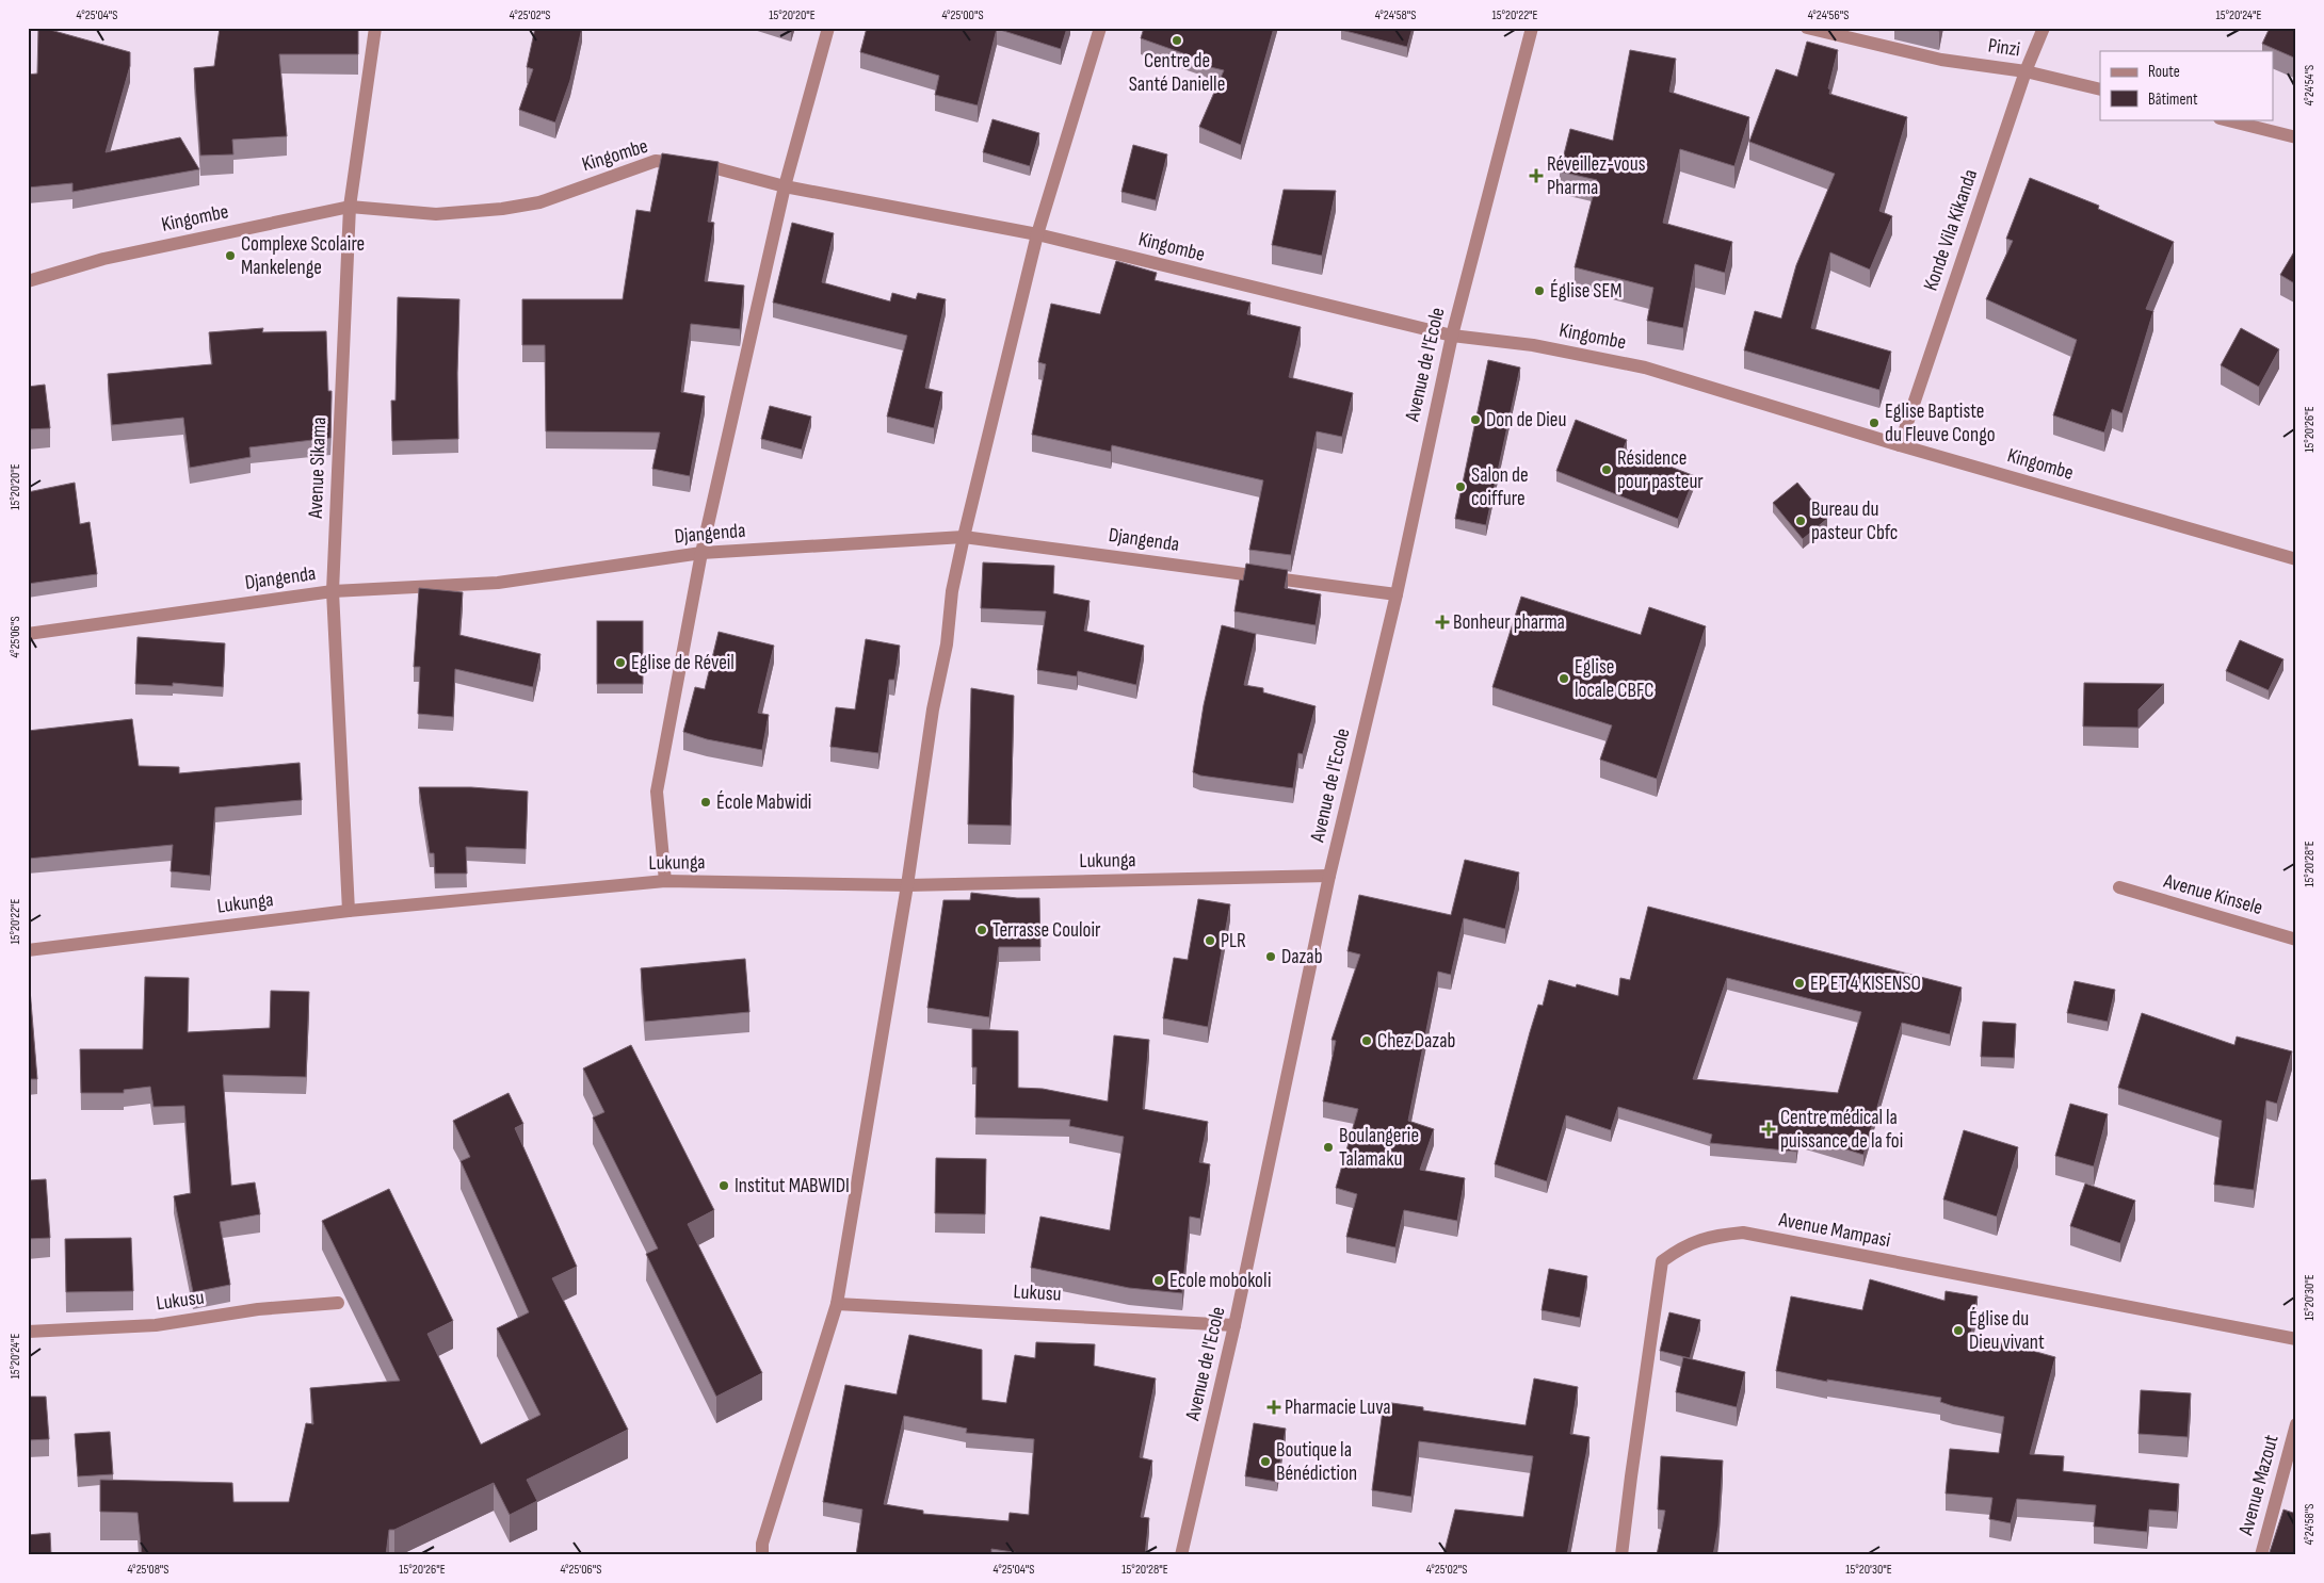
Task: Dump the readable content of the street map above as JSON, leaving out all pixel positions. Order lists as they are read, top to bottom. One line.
{"streets":{"street":["Pinzi","Kingombe","Konde Vila Kikanda","Avenue de l'Ecole","Avenue Sikama","Djangenda","Lukunga","Avenue Kinsele","Avenue Mampasi","Lukusu","Avenue Mazout"]},"crossings":[["Pinzi","Konde Vila Kikanda"],["Kingombe","Konde Vila Kikanda"],["Kingombe","Avenue de l'Ecole"],["Kingombe","Avenue Sikama"],["Avenue de l'Ecole","Djangenda"],["Avenue de l'Ecole","Lukunga"],["Avenue de l'Ecole","Lukusu"],["Avenue Sikama","Djangenda"],["Avenue Sikama","Lukunga"]],"places":{"other":["Centre de Santé Danielle","Complexe Scolaire Mankelenge","Église SEM","Don de Dieu","Eglise Baptiste du Fleuve Congo","Résidence pour pasteur","Salon de coiffure","Bureau du pasteur Cbfc","Eglise de Réveil","Eglise locale CBFC","École Mabwidi","Terrasse Couloir","PLR","Dazab","EP ET 4 KISENSO","Chez Dazab","Boulangerie Talamaku","Institut MABWIDI","Ecole mobokoli","Église du Dieu vivant","Boutique la Bénédiction"],"health":["Réveillez-vous Pharma","Bonheur pharma","Centre médical la puissance de la foi","Pharmacie Luva"]},"legend":["Route","Bâtiment"],"coordinates":["4°25'04\"S","4°25'02\"S","15°20'20\"E","4°25'00\"S","4°24'58\"S","15°20'22\"E","4°24'56\"S","15°20'24\"E","4°24'54\"S","15°20'26\"E","4°25'06\"S","15°20'28\"E","15°20'30\"E","4°25'08\"S"]}
